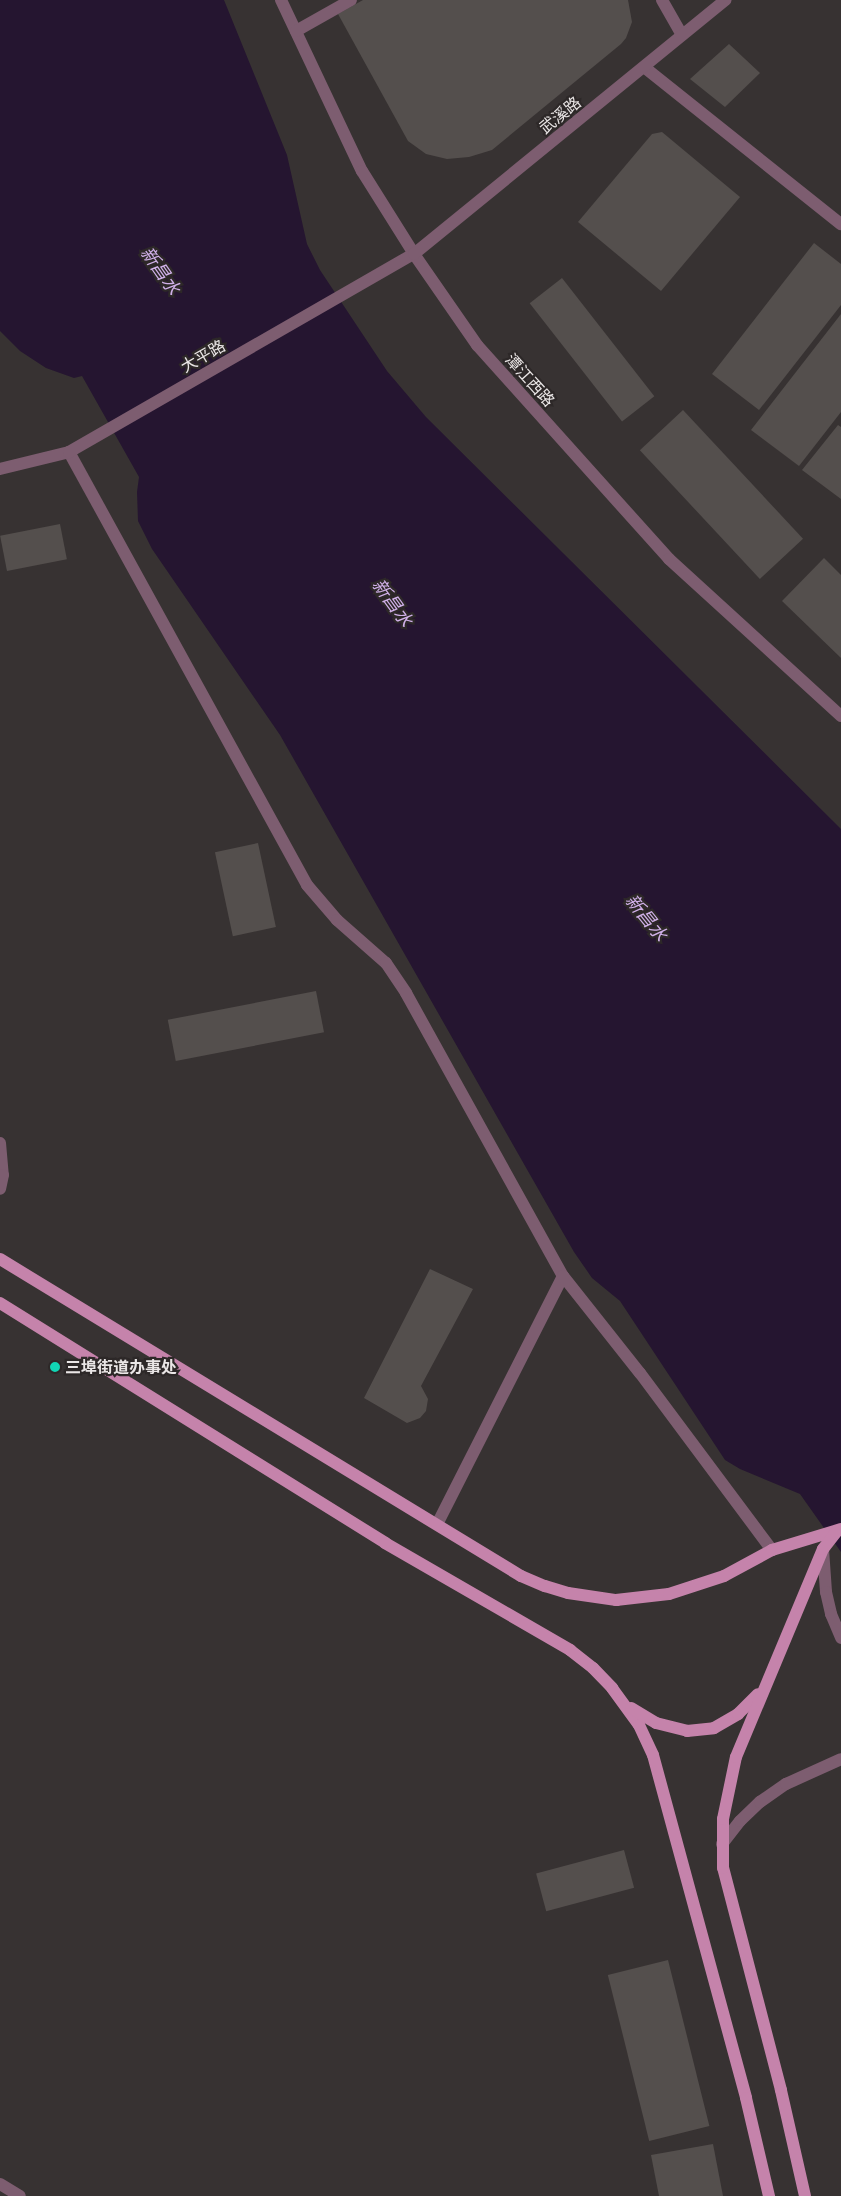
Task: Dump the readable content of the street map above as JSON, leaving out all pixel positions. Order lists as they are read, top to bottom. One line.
{"streets":{"street":["武溪路","大平路","潭江西路"]},"crossings":[["武溪路","大平路"],["武溪路","潭江西路"],["大平路","潭江西路"]],"water":["新昌水"],"places":["三埠街道办事处"]}
